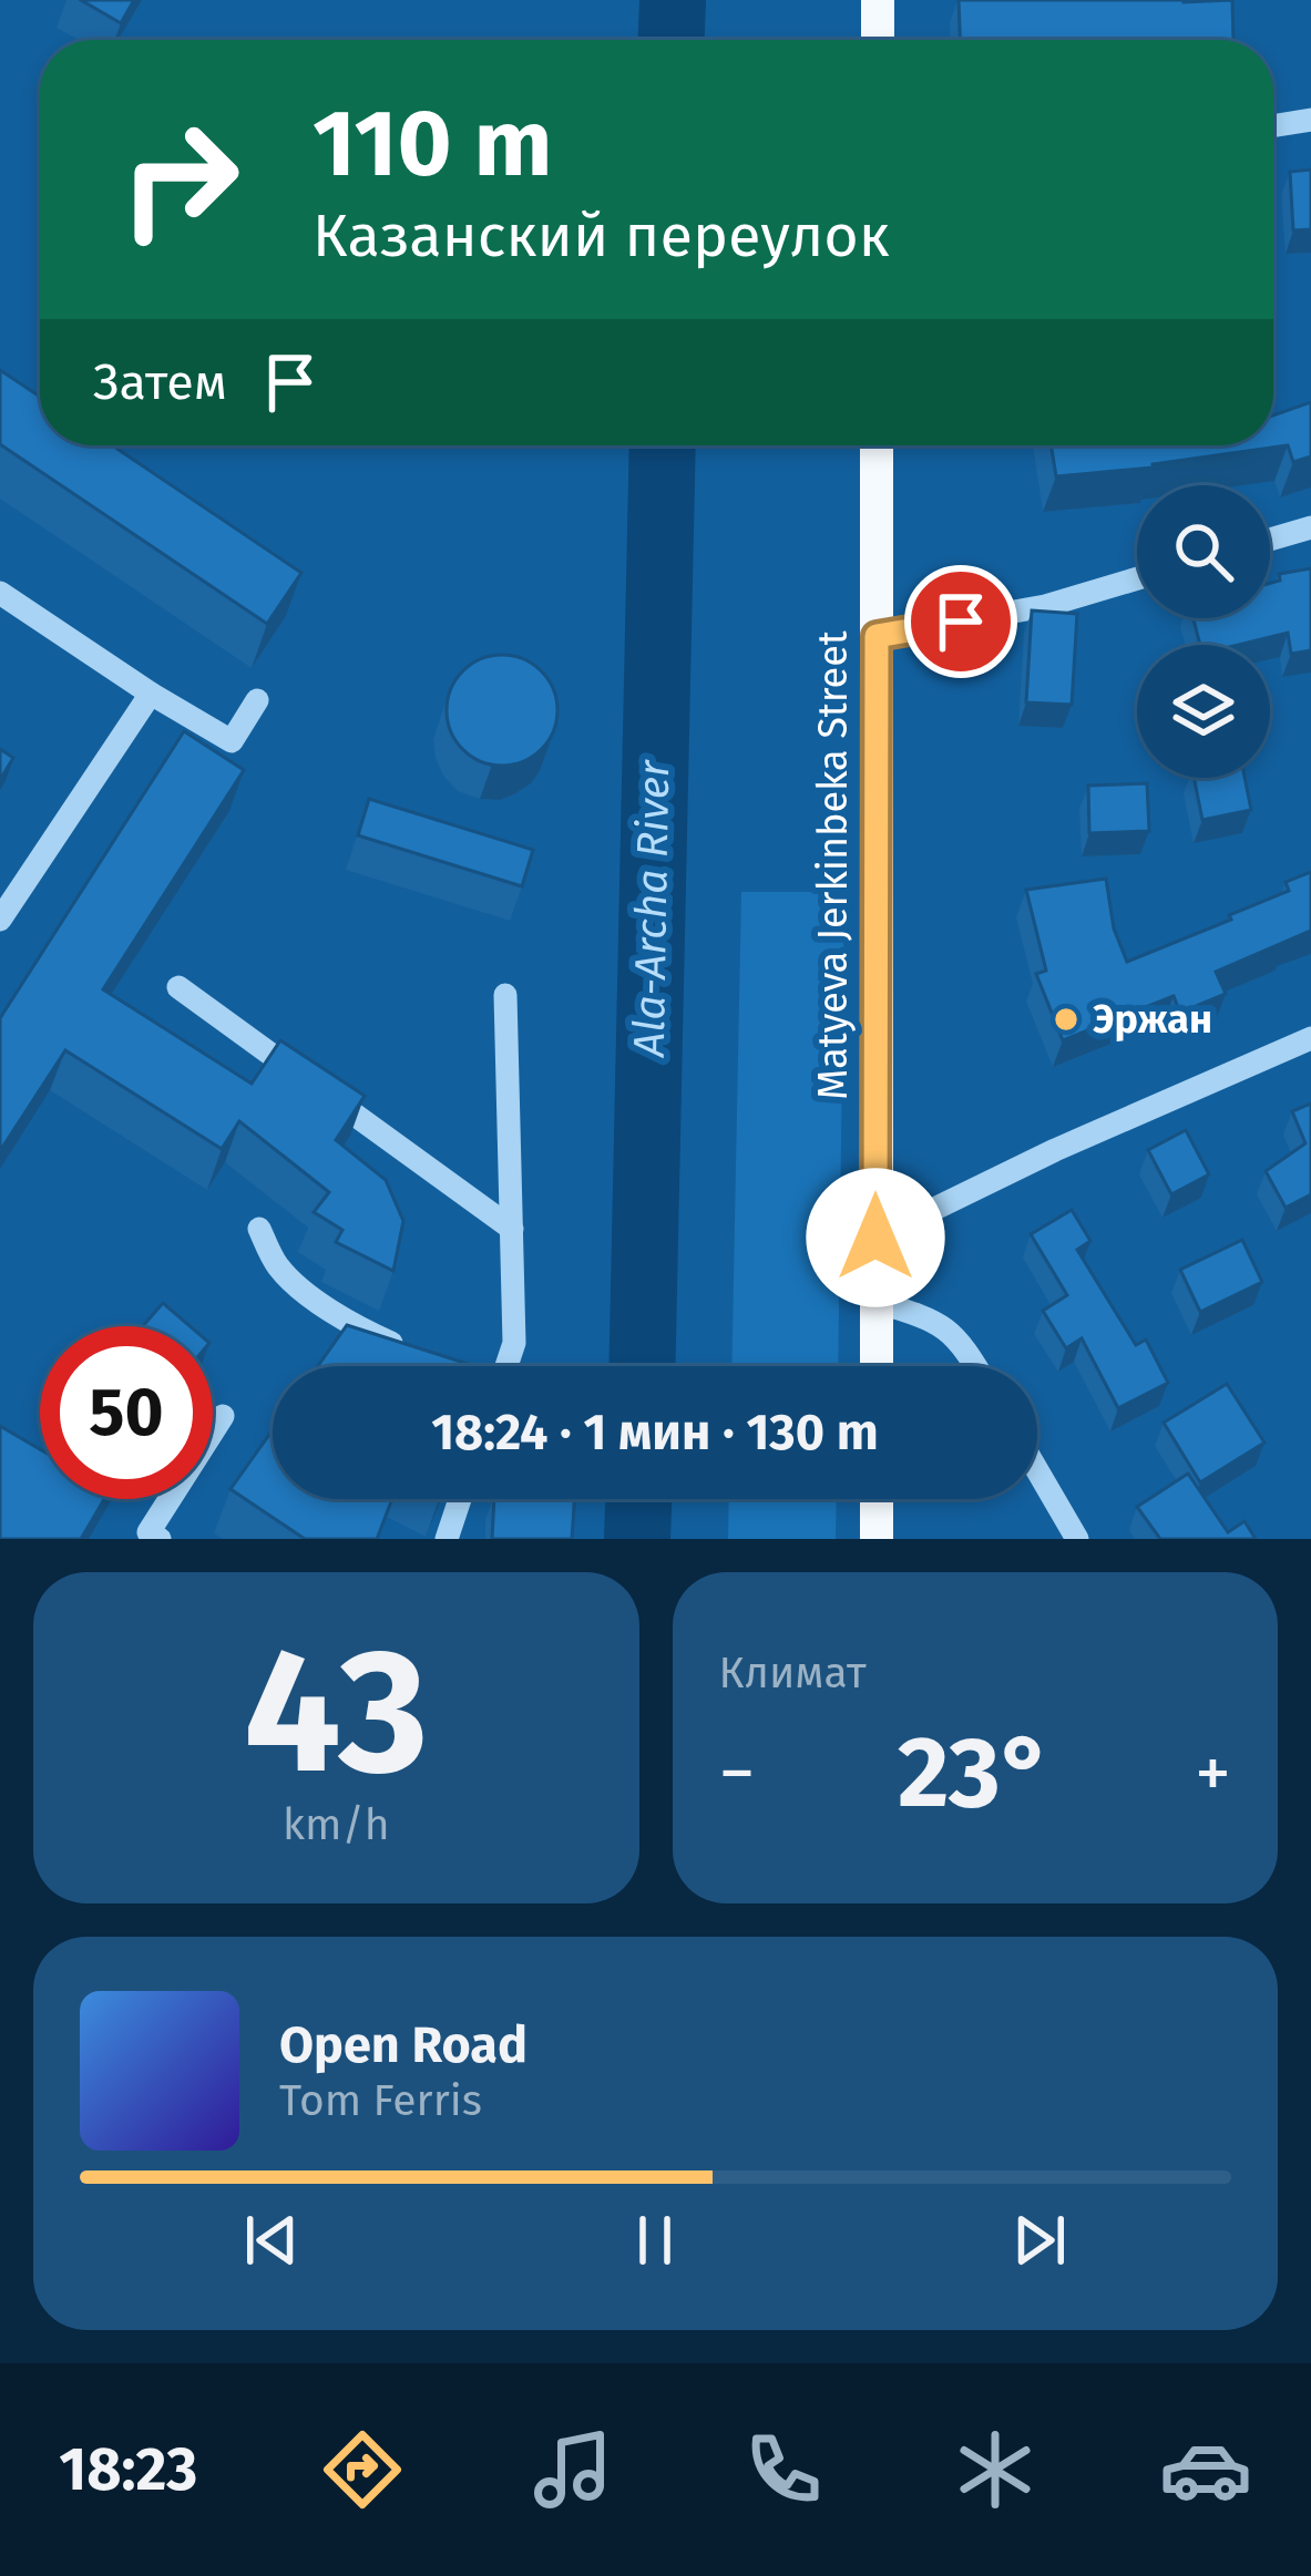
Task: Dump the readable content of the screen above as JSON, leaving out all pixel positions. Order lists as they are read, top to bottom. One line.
{"streets":{"main road":["Matyeva Jerkinbeka Street"]},"water":["Ala-Archa River"],"places":["Эржан"],"page":{"turn":["110 m","Казанский переулок"],"then":"Затем","limit":"50","trip":"18:24 · 1 мин · 130 m","tile":[["43","km/h"],"Климат"],"heat":["−","23°","+"],"song":["Open Road","Tom Ferris"],"tabs":"18:23"}}
